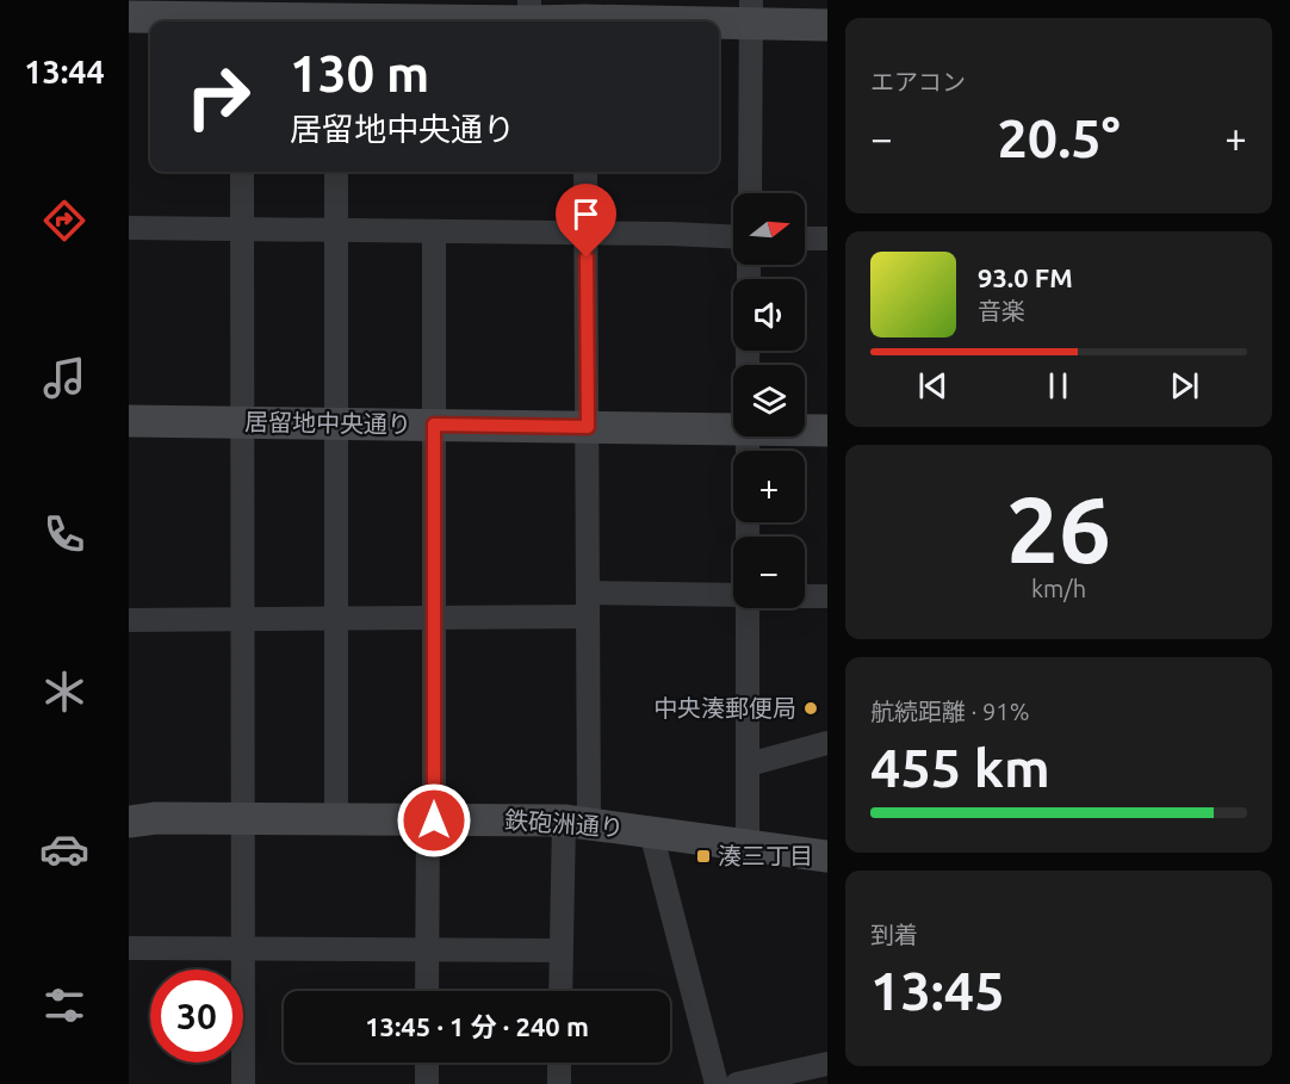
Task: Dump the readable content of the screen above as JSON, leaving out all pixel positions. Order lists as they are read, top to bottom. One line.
{"streets":{"street":["居留地中央通り","鉄砲洲通り"]},"places":{"other":["中央湊郵便局"],"transit":["湊三丁目"]},"north":"right","page":{"tabs":"13:44","tile":["エアコン",["26","km/h"],["航続距離 · 91%","455 km"],["到着","13:45"]],"turn":["130 m","居留地中央通り"],"heat":["−","20.5°","+"],"map_buttons":["+","−"],"song":["93.0 FM","音楽"],"limit":"30","trip":"13:45 · 1 分 · 240 m"}}
